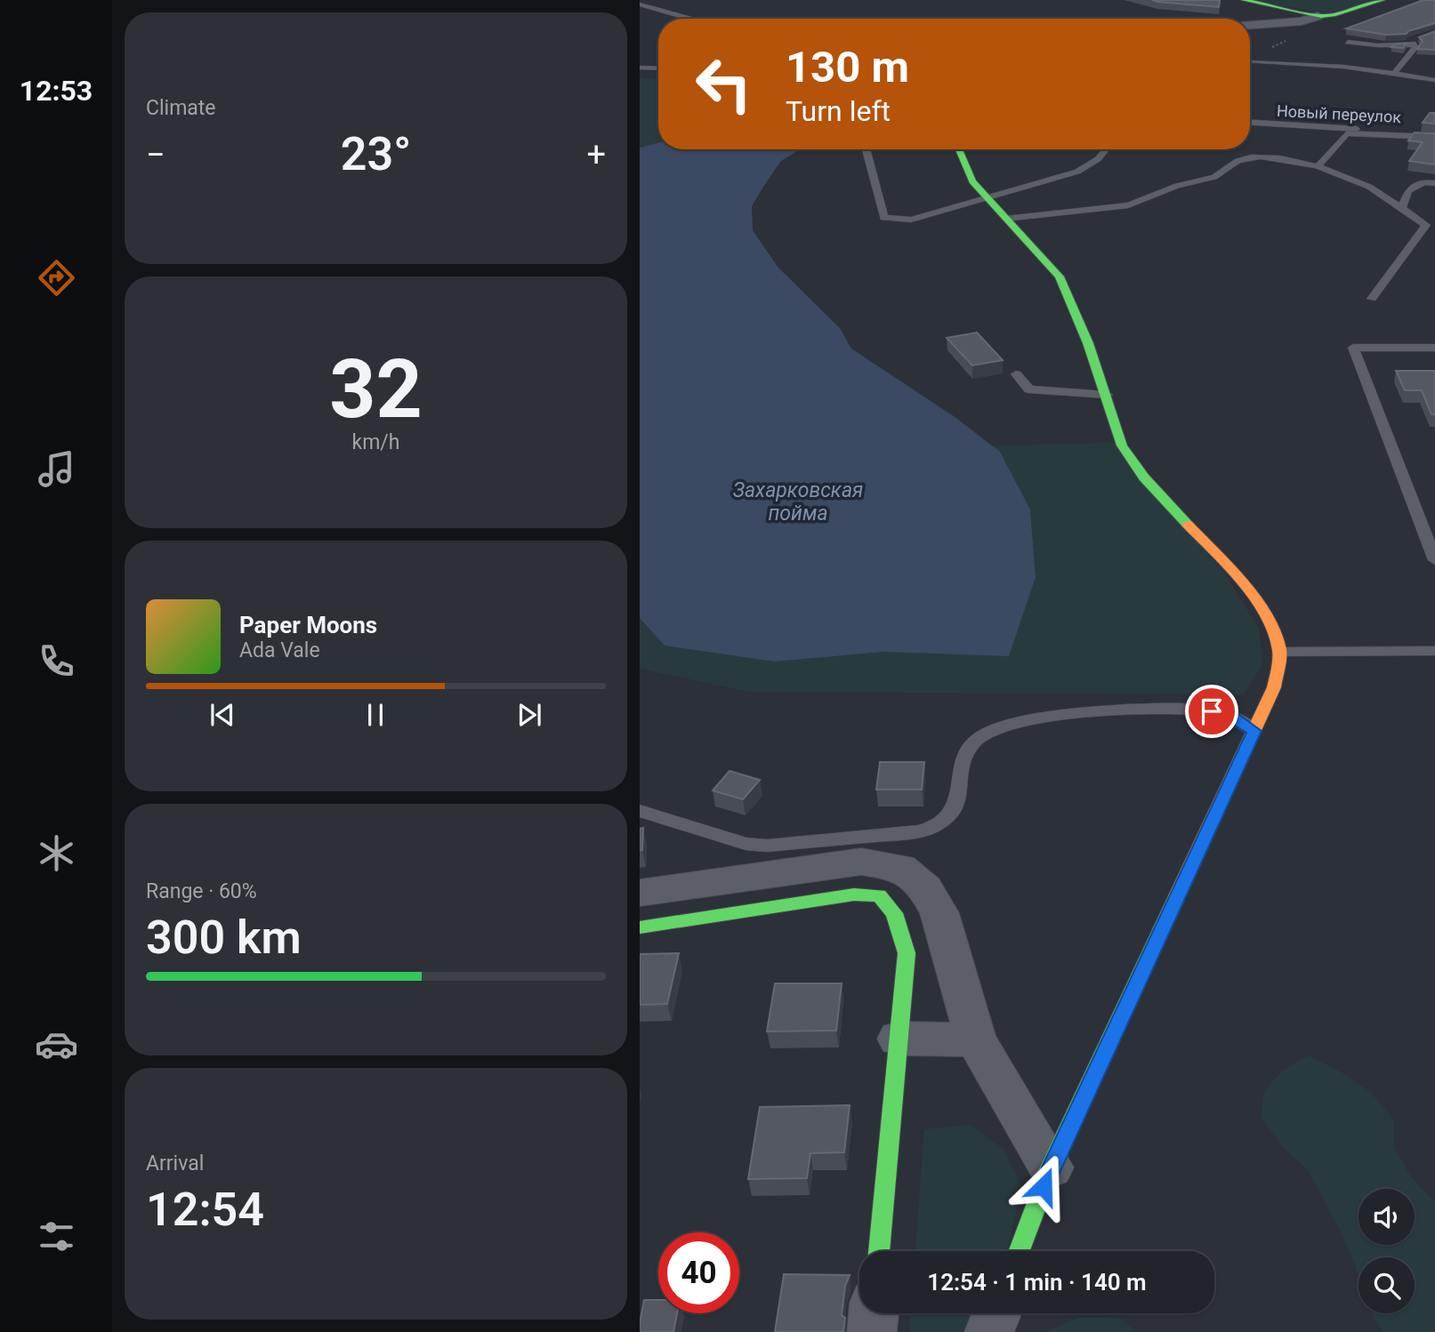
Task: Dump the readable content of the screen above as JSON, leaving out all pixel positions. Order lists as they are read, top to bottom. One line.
{"streets":{"lane":["Новый переулок"]},"water":["Захарковская пойма"],"page":{"tabs":"12:53","tile":["Climate",["32","km/h"],["Range · 60%","300 km"],["Arrival","12:54"]],"turn":["130 m","Turn left"],"heat":["−","23°","+"],"song":["Paper Moons","Ada Vale"],"limit":"40","trip":"12:54 · 1 min · 140 m"}}
